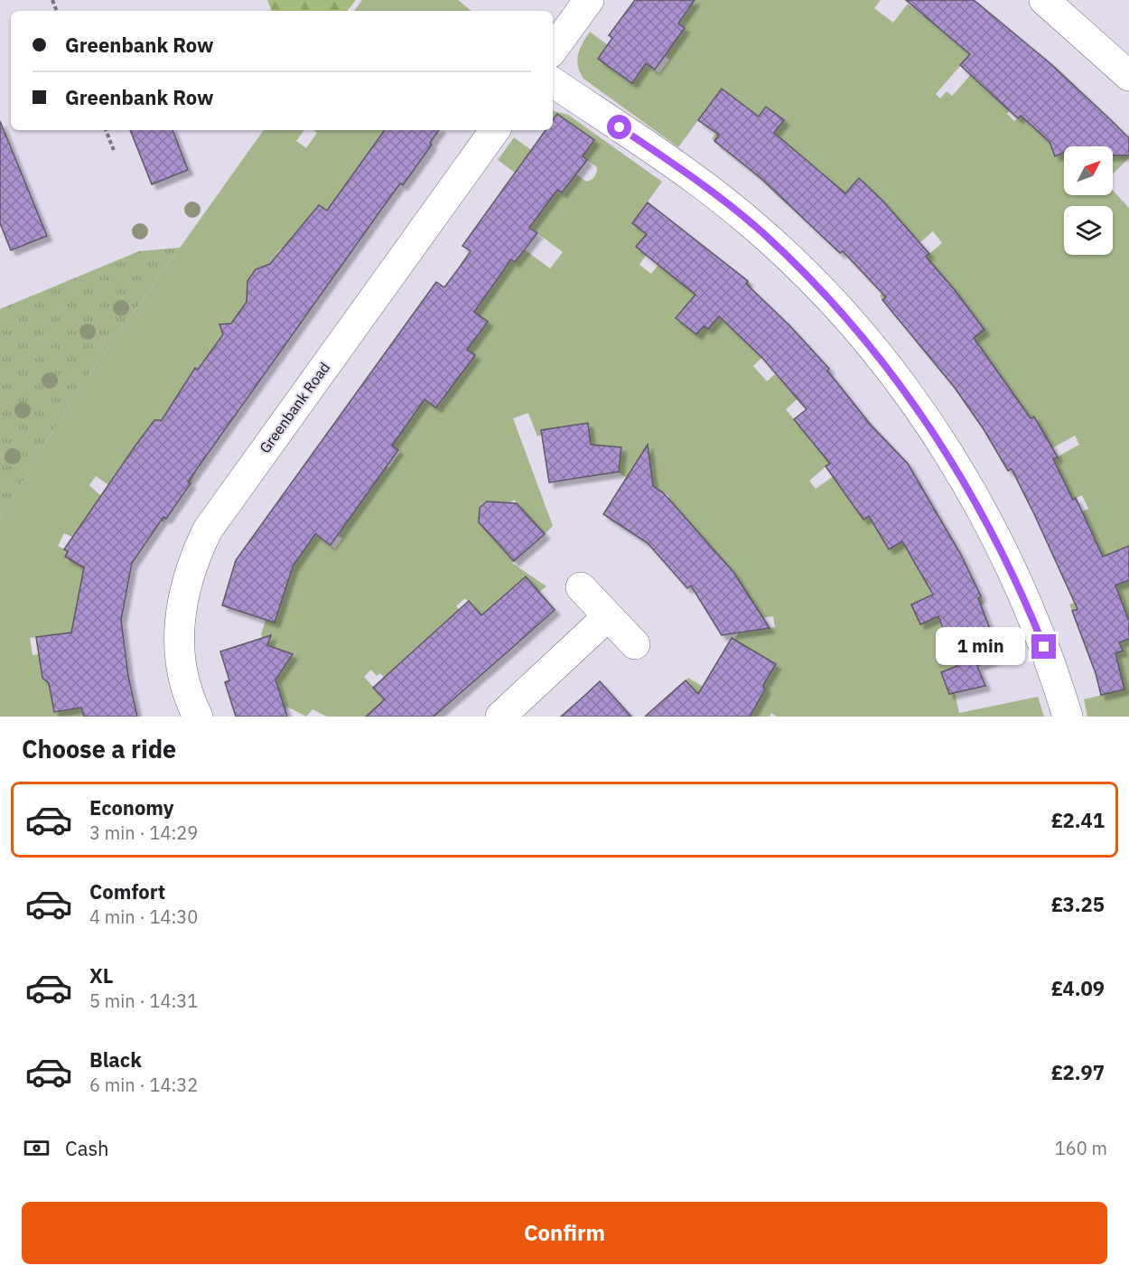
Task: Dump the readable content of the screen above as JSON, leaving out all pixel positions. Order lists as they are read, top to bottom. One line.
{"streets":{"street":["Greenbank Road"]},"north":"top right","page":{"banner":["Greenbank Row","Greenbank Row"],"bubble":"1 min","heading":"Choose a ride","list":[{"name":"Economy","note":"3 min · 14:29","value":"£2.41"},{"name":"Comfort","note":"4 min · 14:30","value":"£3.25"},{"name":"XL","note":"5 min · 14:31","value":"£4.09"},{"name":"Black","note":"6 min · 14:32","value":"£2.97"}],"pay":["Cash","160 m"],"buttons":"Confirm"}}
